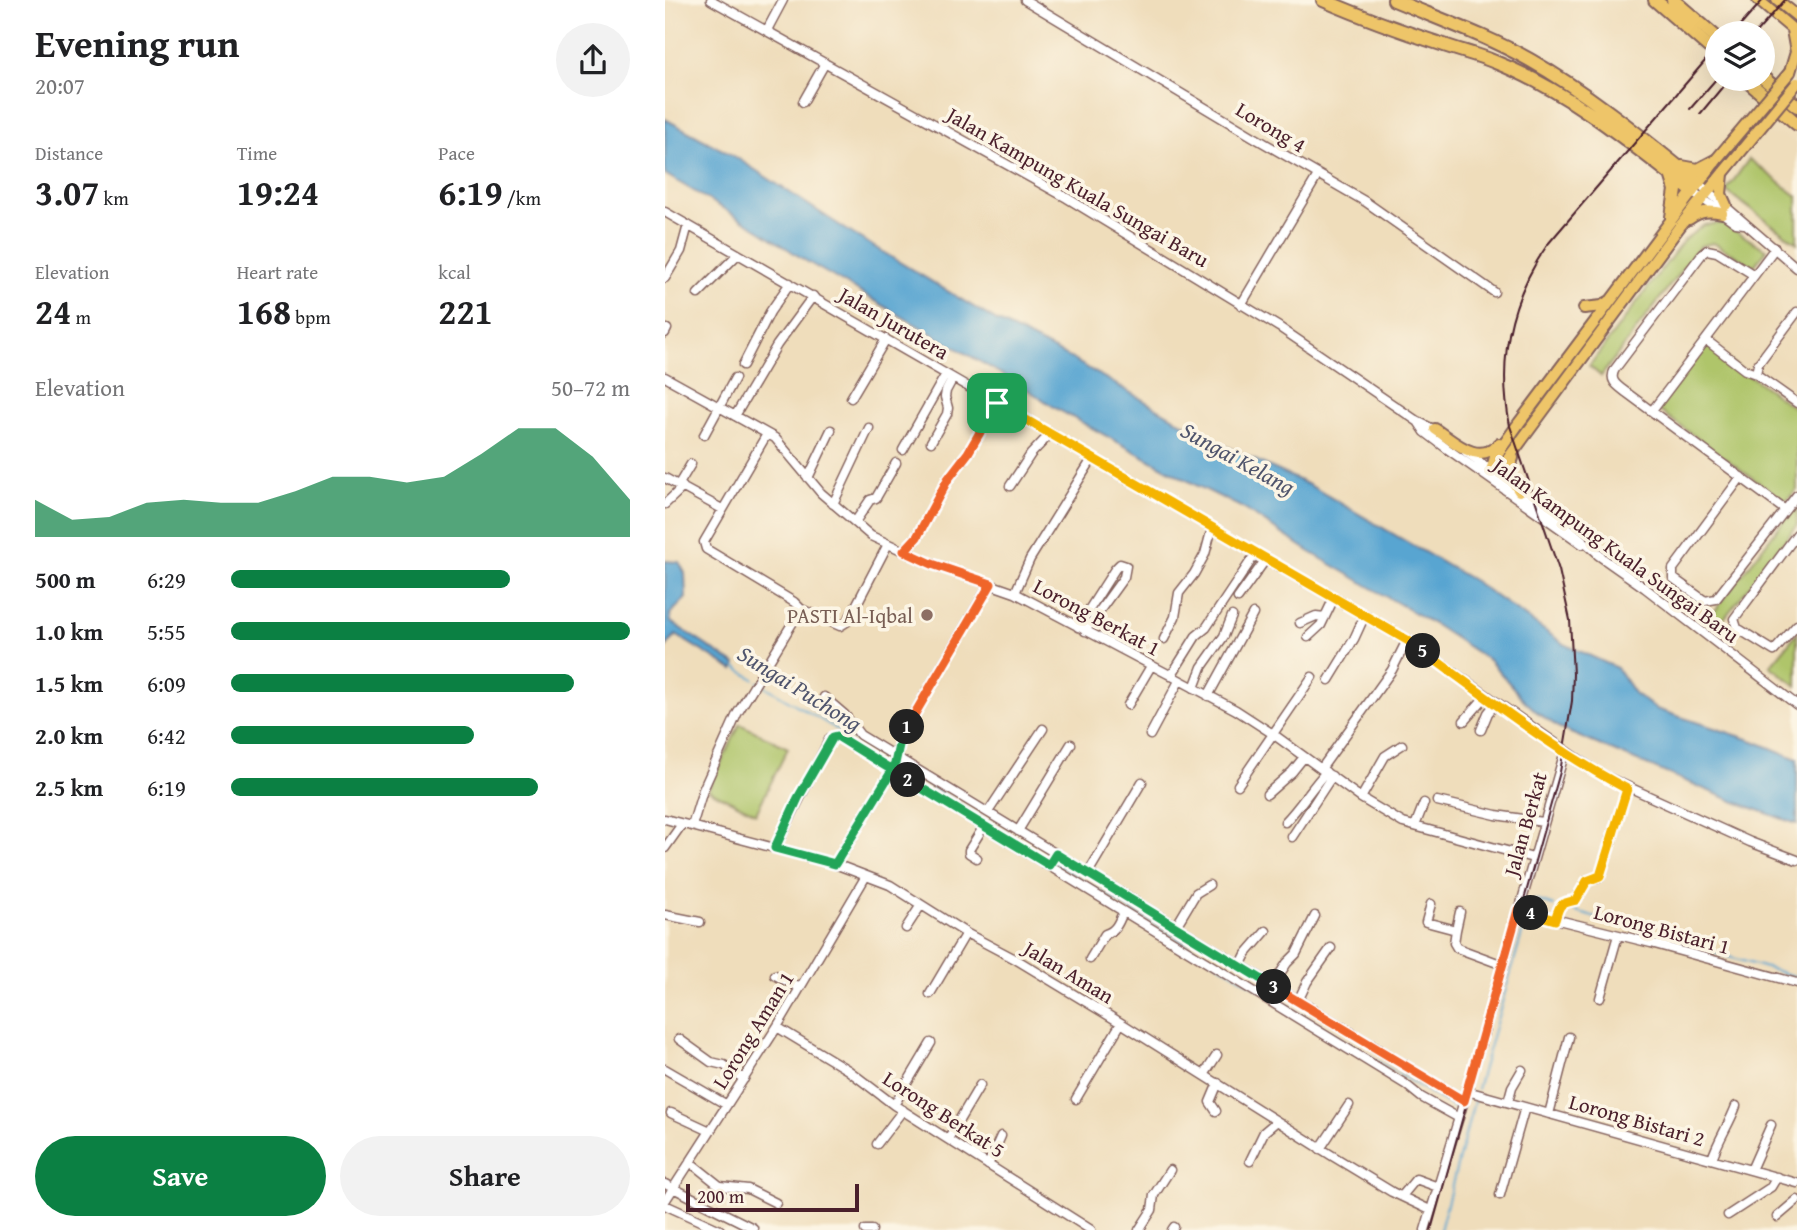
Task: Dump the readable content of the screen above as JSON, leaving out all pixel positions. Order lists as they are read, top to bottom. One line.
{"streets":{"street":["Lorong 4","Jalan Kampung Kuala Sungai Baru","Jalan Jurutera","Lorong Berkat 1","Jalan Berkat","Lorong Bistari 1","Jalan Aman","Lorong Aman 1","Lorong Berkat 5","Lorong Bistari 2"]},"crossings":[["Jalan Jurutera","Jalan Berkat"],["Lorong Berkat 1","Jalan Berkat"],["Jalan Berkat","Lorong Bistari 1"],["Jalan Berkat","Jalan Aman"],["Jalan Berkat","Lorong Bistari 2"],["Jalan Aman","Lorong Aman 1"],["Lorong Aman 1","Lorong Berkat 5"]],"water":["Sungai Kelang","Sungai Puchong"],"places":["PASTI Al-Iqbal"],"scale_bar":"200 m","page":{"heading":["Evening run","20:07"],"stats":[["Distance","3.07 km"],["Time","19:24"],["Pace","6:19 /km"],["Elevation","24 m"],["Heart rate","168 bpm"],["kcal","221"]],"chart":["Elevation","50–72 m"],"list":[{"name":"500 m","note":"6:29"},{"name":"1.0 km","note":"5:55"},{"name":"1.5 km","note":"6:09"},{"name":"2.0 km","note":"6:42"},{"name":"2.5 km","note":"6:19"}],"pins":["5","1","2","4","3"],"buttons":["Save","Share"],"scale":"200 m"}}
